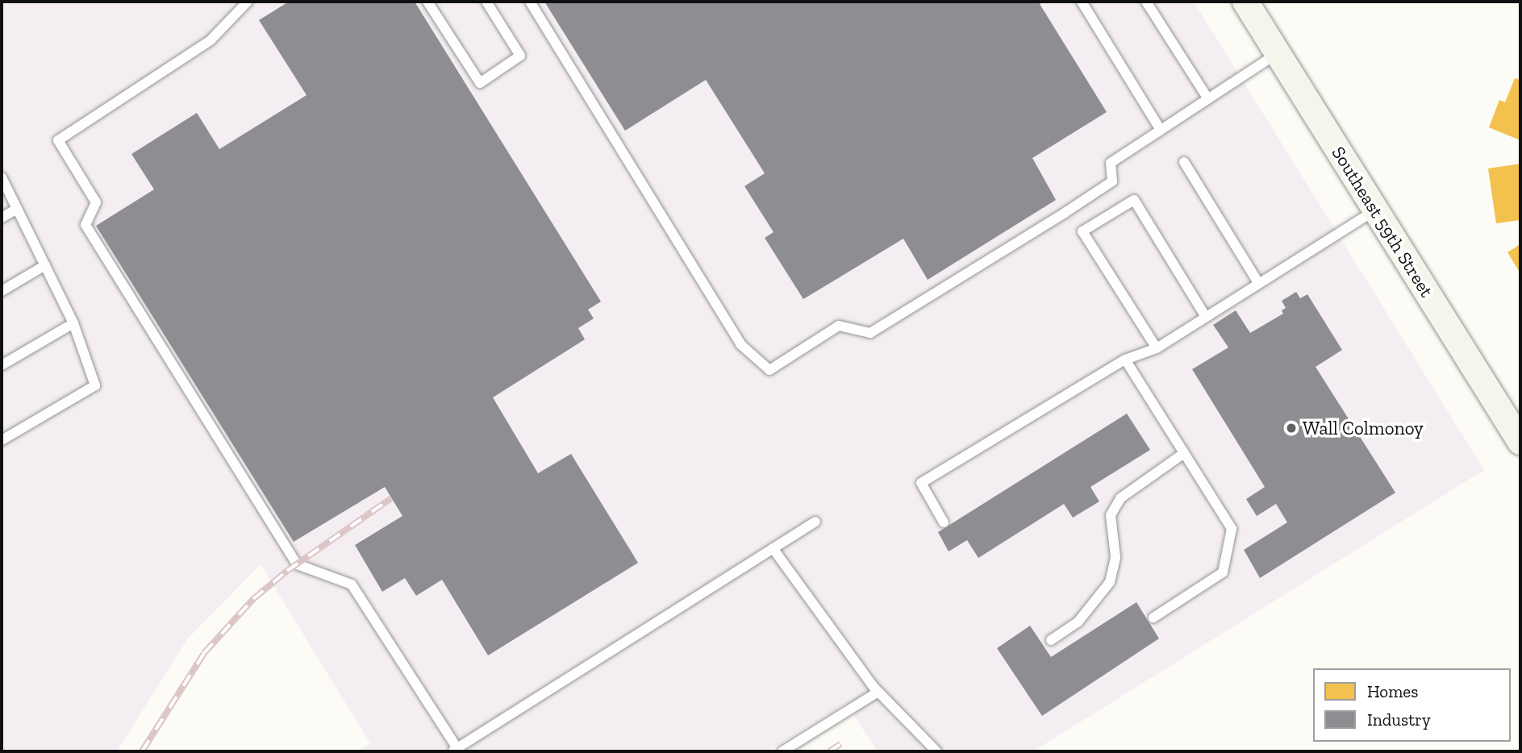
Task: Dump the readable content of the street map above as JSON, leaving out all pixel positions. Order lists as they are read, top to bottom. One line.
{"streets":{"main road":["Southeast 59th Street"]},"places":["Wall Colmonoy"],"legend":["Homes","Industry"]}
